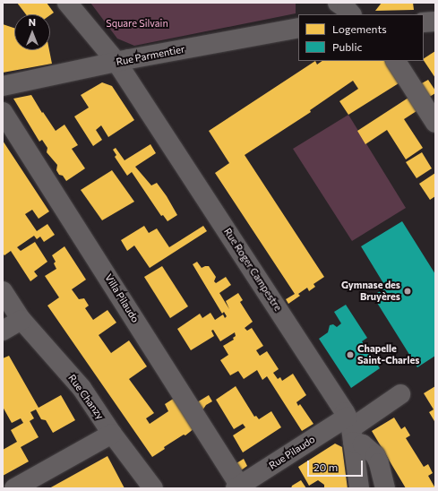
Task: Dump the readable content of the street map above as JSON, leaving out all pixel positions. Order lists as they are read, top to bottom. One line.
{"streets":{"street":["Rue Parmentier","Rue Roger Campestre","Villa Pilaudo","Rue Chanzy","Rue Pilaudo"]},"crossings":[["Rue Parmentier","Rue Roger Campestre"],["Rue Roger Campestre","Rue Pilaudo"],["Villa Pilaudo","Rue Pilaudo"]],"parks":["Square Silvain"],"places":["Gymnase des Bruyères","Chapelle Saint-Charles"],"legend":["Logements","Public"],"scale_bar":"20 m","north":"top"}
